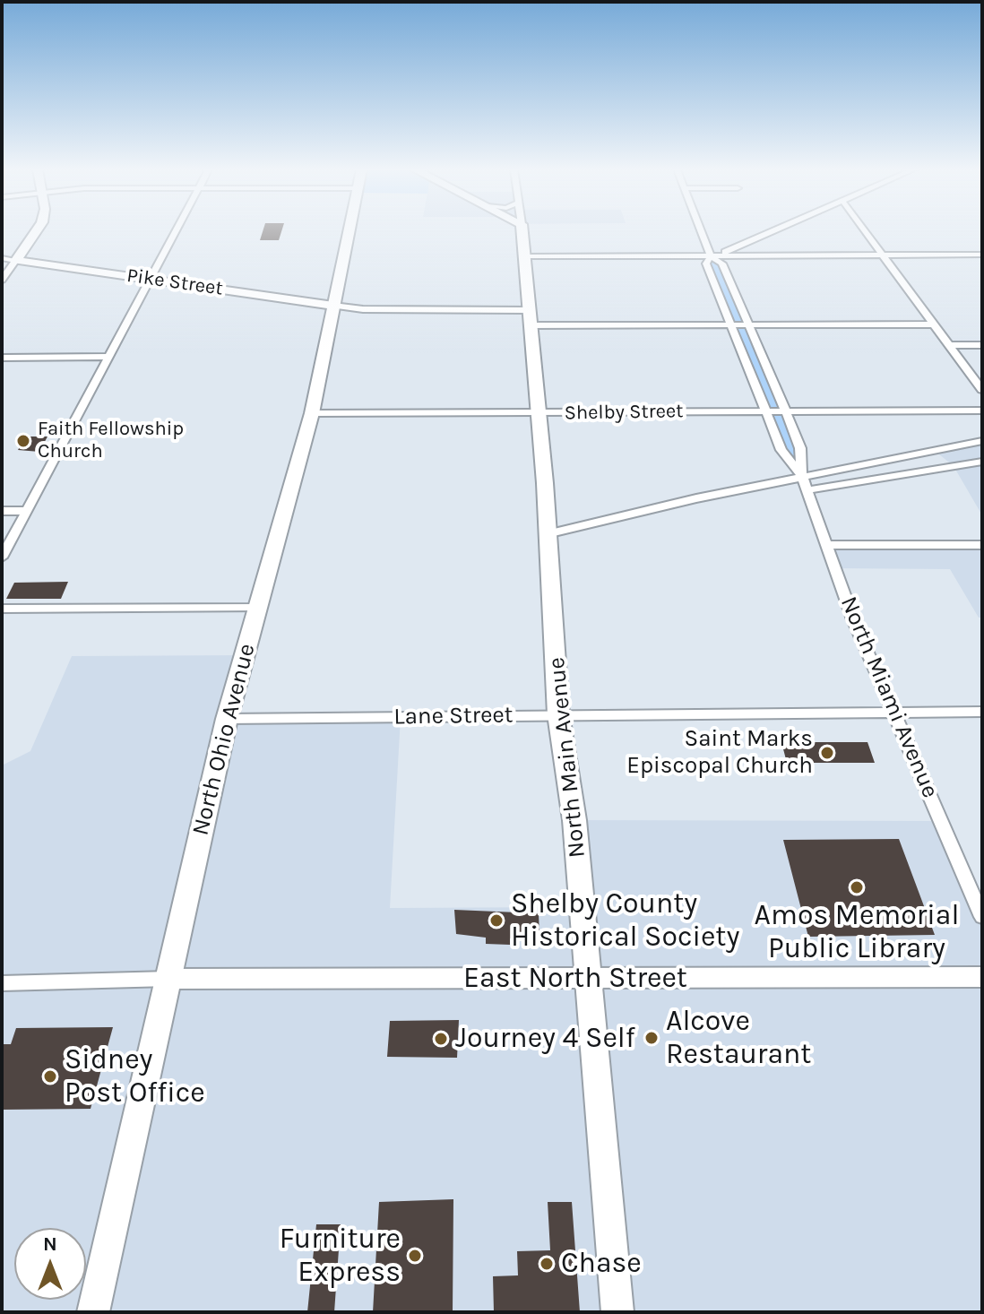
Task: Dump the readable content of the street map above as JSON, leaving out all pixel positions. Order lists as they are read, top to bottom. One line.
{"streets":{"main road":["Pike Street","North Ohio Avenue","North Main Avenue","East North Street"],"street":["Shelby Street","North Miami Avenue","Lane Street"]},"crossings":[["Pike Street","North Ohio Avenue"],["Shelby Street","North Miami Avenue"],["Shelby Street","North Ohio Avenue"],["Shelby Street","North Main Avenue"],["North Miami Avenue","Lane Street"],["Lane Street","North Ohio Avenue"],["Lane Street","North Main Avenue"],["North Ohio Avenue","East North Street"],["North Main Avenue","East North Street"]],"places":["Faith Fellowship Church","Saint Marks Episcopal Church","Amos Memorial Public Library","Shelby County Historical Society","Alcove Restaurant","Journey 4 Self","Sidney Post Office","Furniture Express","Chase"],"north":"top"}
